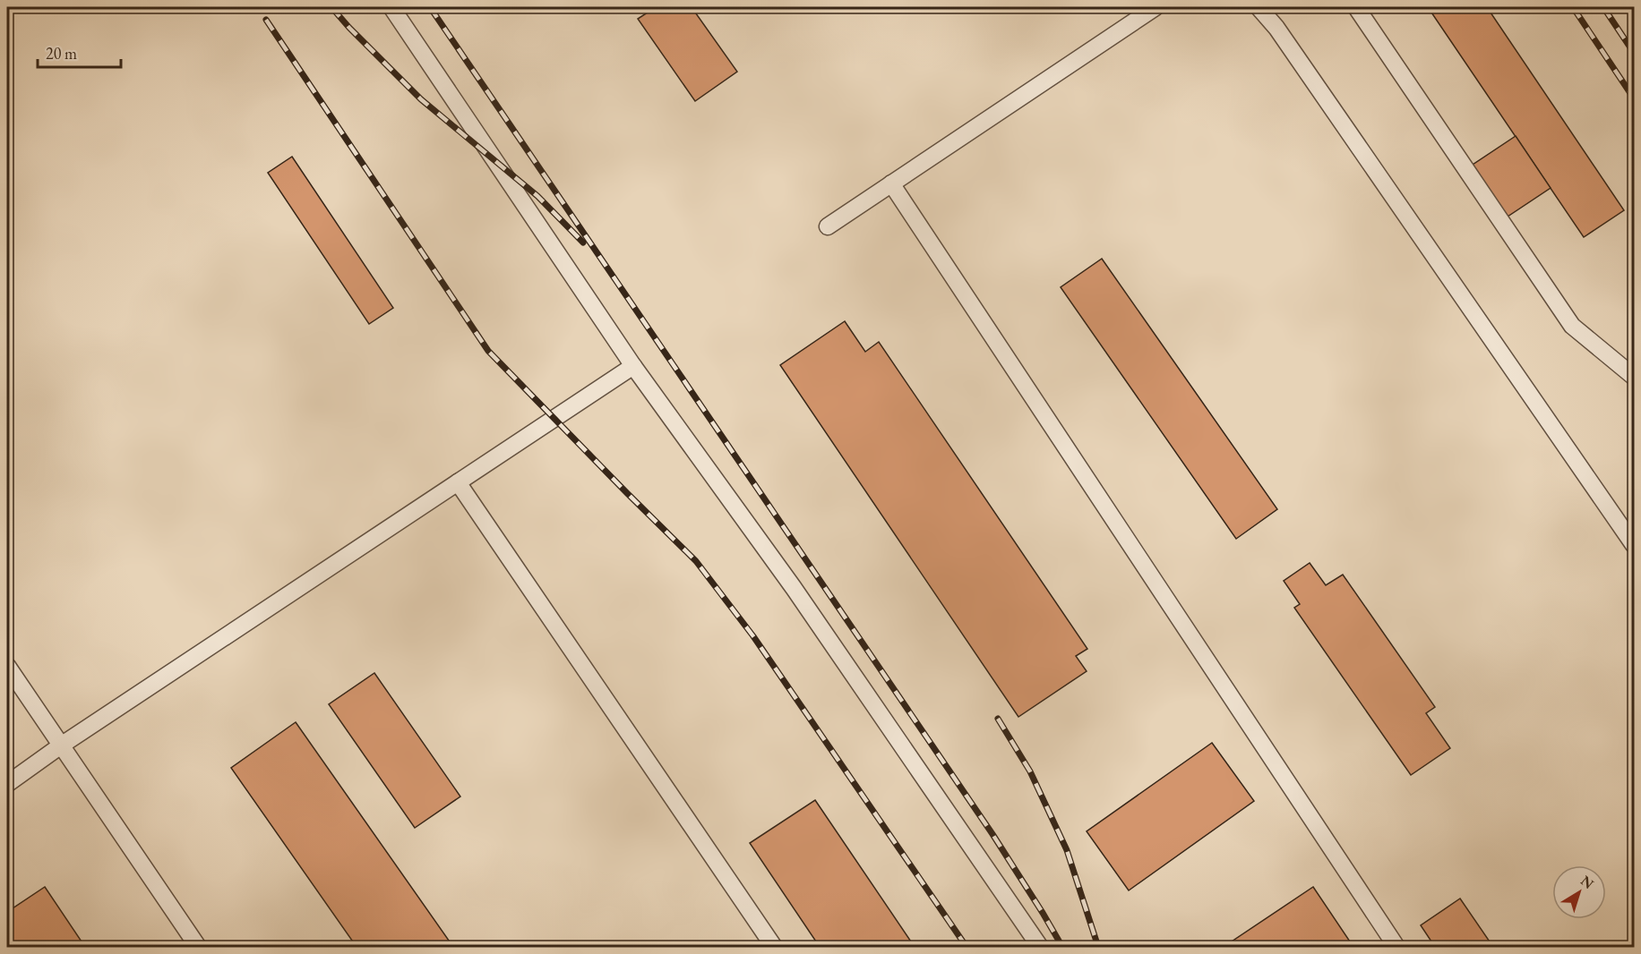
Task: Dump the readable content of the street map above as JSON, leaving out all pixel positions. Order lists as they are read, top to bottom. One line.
{"scale_bar":"20 m","north":"top right"}
